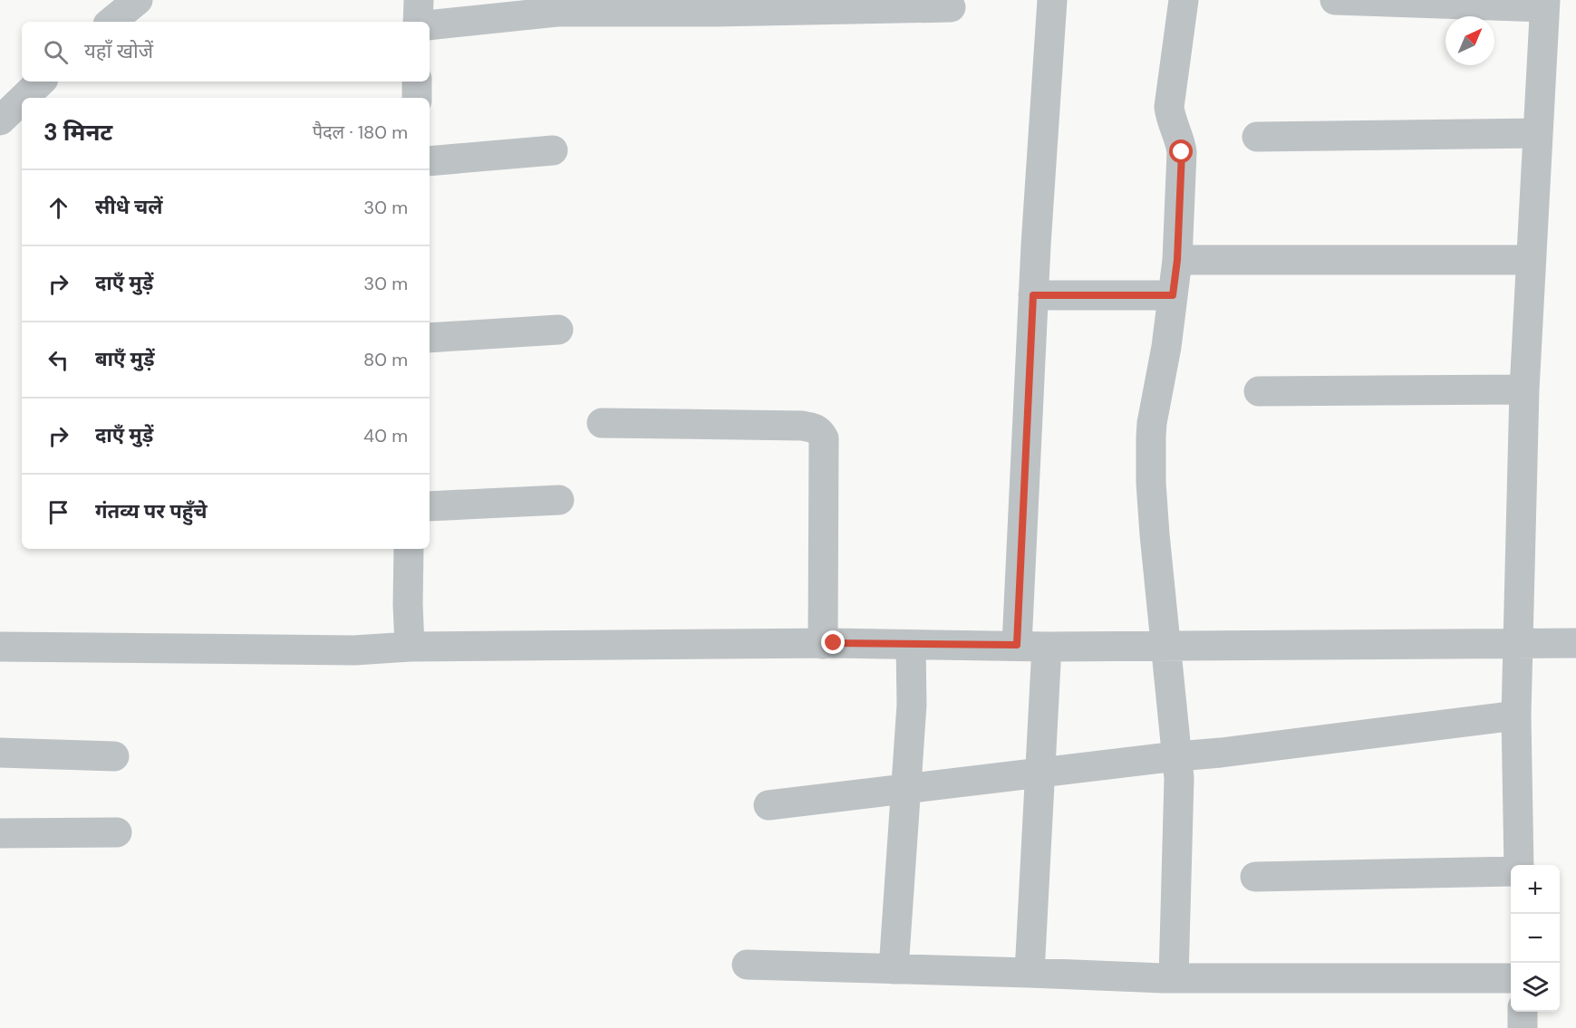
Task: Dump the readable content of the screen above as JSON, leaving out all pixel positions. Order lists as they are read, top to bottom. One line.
{"north":"top right","page":{"search":"यहाँ खोजें","heading":["3 मिनट","पैदल · 180 m"],"list":[["सीधे चलें","30 m"],["दाएँ मुड़ें","30 m"],["बाएँ मुड़ें","80 m"],["दाएँ मुड़ें","40 m"],"गंतव्य पर पहुँचे"],"map_buttons":["+","−"]}}
